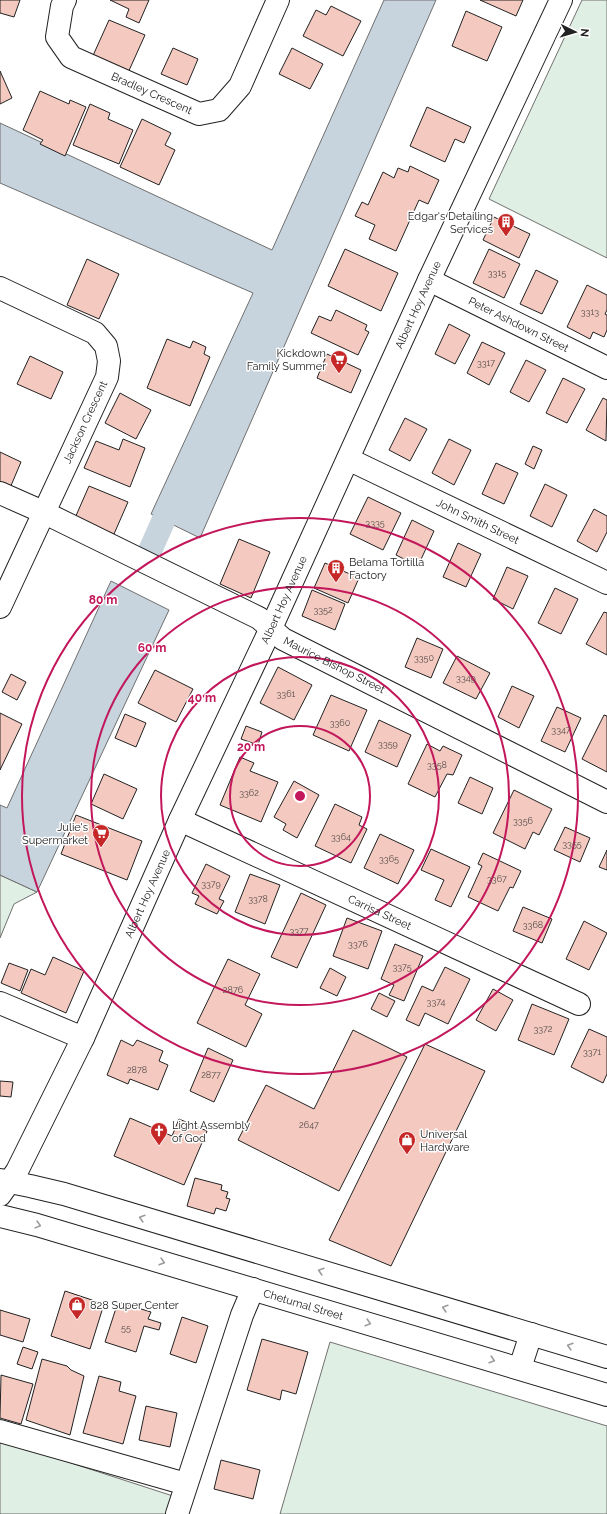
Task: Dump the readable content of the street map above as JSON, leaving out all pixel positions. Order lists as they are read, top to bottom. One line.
{"streets":{"main road":["Bradley Crescent","Albert Hoy Avenue","Peter Ashdown Street","Jackson Crescent","John Smith Street","Maurice Bishop Street","Carrisa Street","Chetumal Street"]},"crossings":[["Albert Hoy Avenue","Peter Ashdown Street"],["Albert Hoy Avenue","John Smith Street"],["Albert Hoy Avenue","Maurice Bishop Street"],["Albert Hoy Avenue","Carrisa Street"],["Jackson Crescent","Maurice Bishop Street"]],"places":{"building":["Edgar's Detailing Services","Belama Tortilla Factory"],"supermarket":["Kickdown Family Summer","Julie's Supermarket"],"church":["Light Assembly of God"],"shop":["Universal Hardware","828 Super Center"]},"house_numbers":["3315","3313","3317","3335","3352","3350","3349","3361","3360","3347","3359","3358","3362","3356","3364","3355","3365","3367","3379","3378","3368","3377","3376","3375","2876","3374","3372","3371","2878","2877","2647","55"],"north":"right","rings":["80 m","60 m","40 m","20 m"]}
